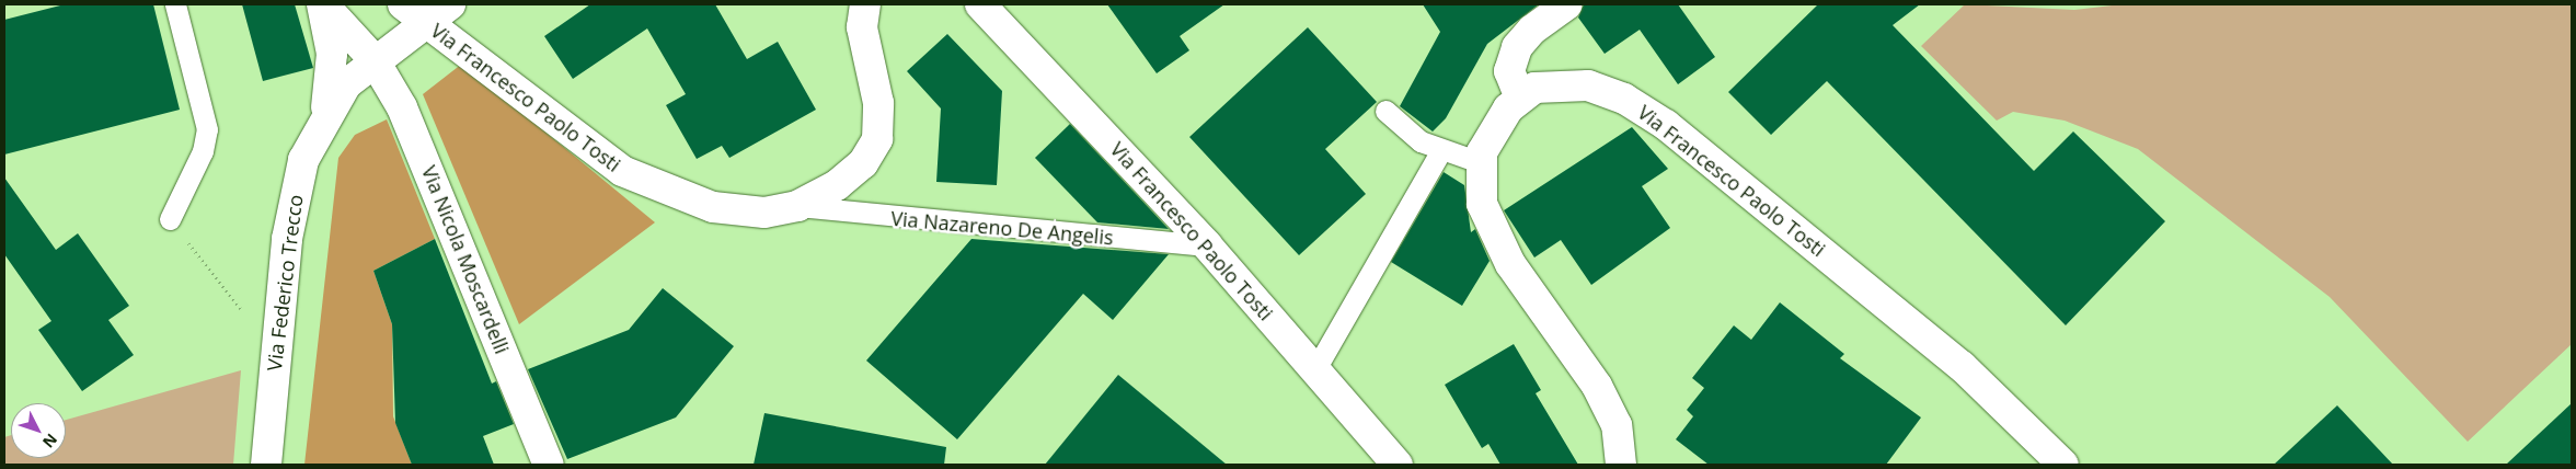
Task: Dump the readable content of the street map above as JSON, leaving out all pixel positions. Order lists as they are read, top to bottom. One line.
{"streets":{"street":["Via Francesco Paolo Tosti","Via Nicola Moscardelli","Via Federico Trecco"],"lane":["Via Nazareno De Angelis"]},"crossings":[["Via Francesco Paolo Tosti","Via Nazareno De Angelis"],["Via Francesco Paolo Tosti","Via Federico Trecco"],["Via Nicola Moscardelli","Via Federico Trecco"]],"north":"bottom right"}
